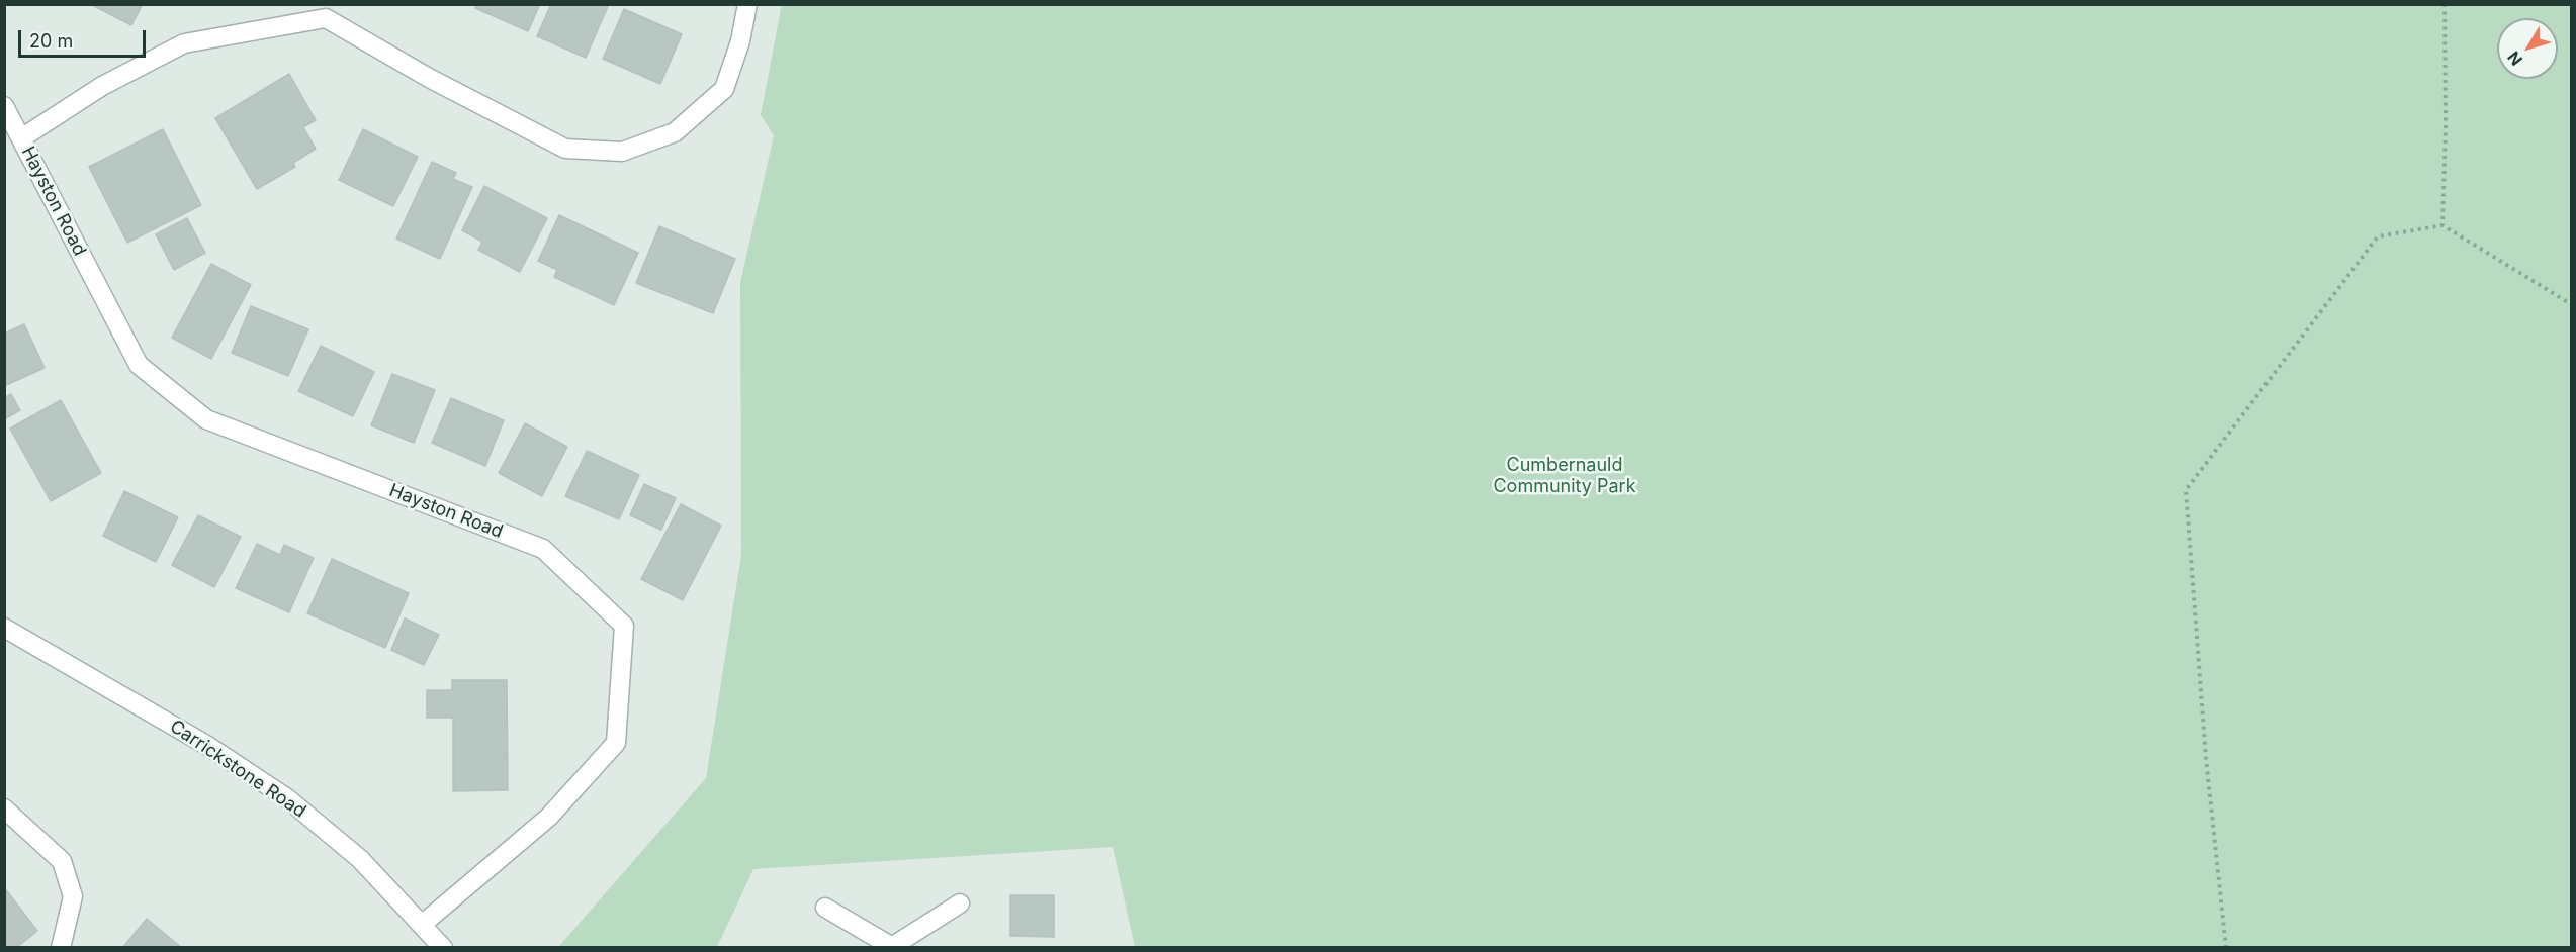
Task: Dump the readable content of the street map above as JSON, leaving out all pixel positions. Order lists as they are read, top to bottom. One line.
{"streets":{"street":["Hayston Road","Carrickstone Road"]},"crossings":[["Hayston Road","Carrickstone Road"]],"parks":["Cumbernauld Community Park"],"scale_bar":"20 m","north":"bottom left"}
